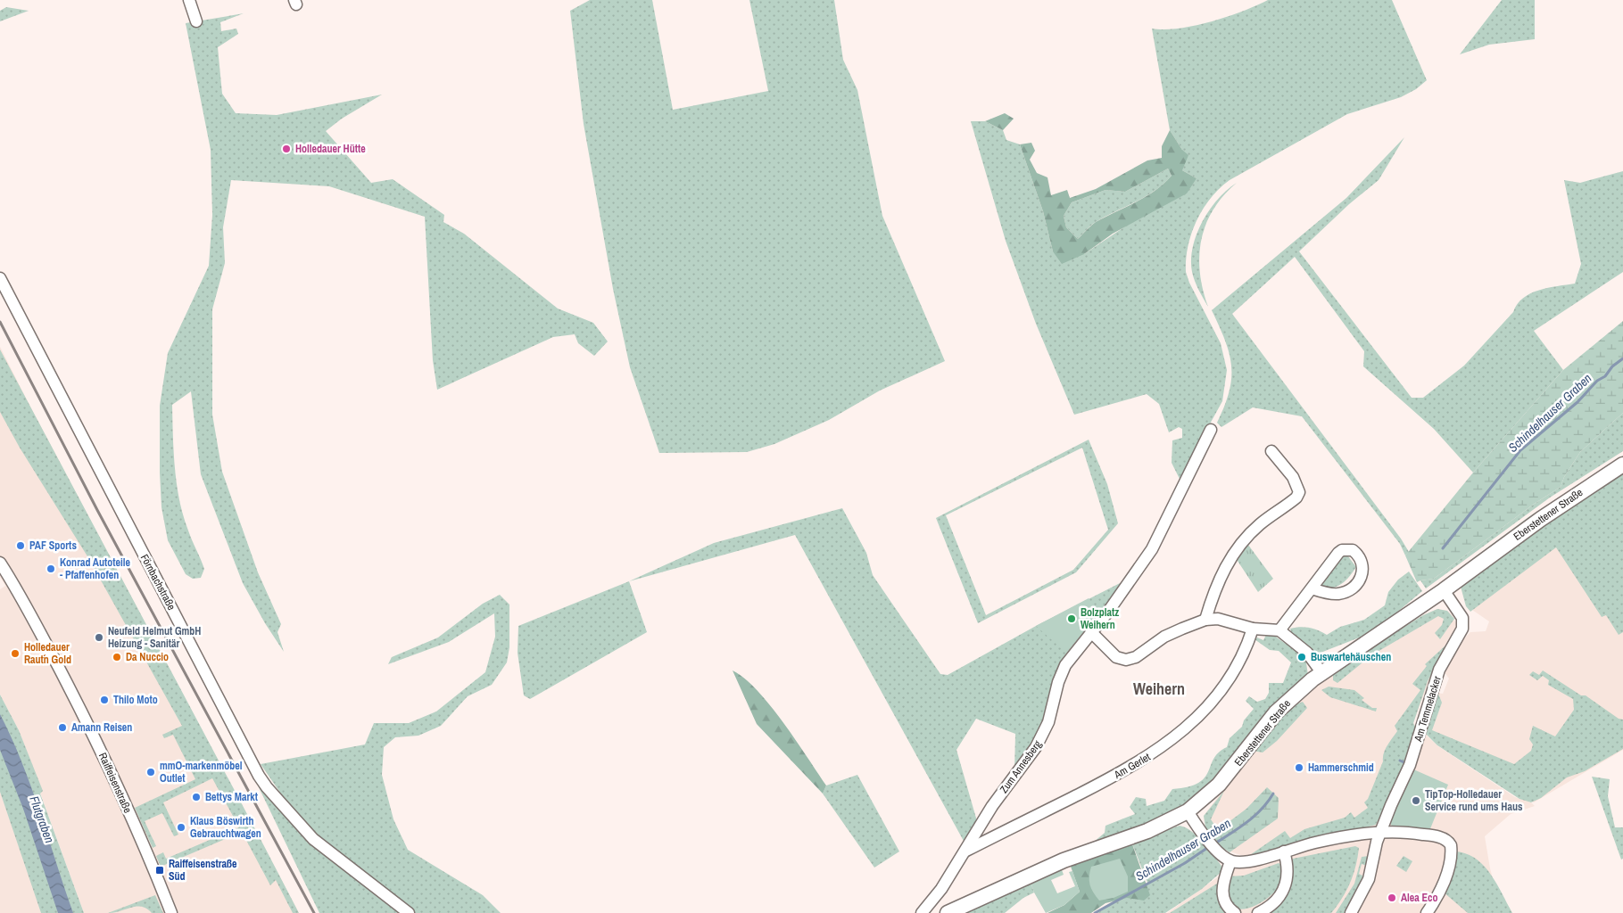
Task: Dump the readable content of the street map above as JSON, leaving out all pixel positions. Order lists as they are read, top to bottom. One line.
{"streets":{"main road":["Eberstettener Straße"],"street":["Förnbachstraße","Am Temmelacker","Am Gerlet","Zum Annesberg","Raiffeisenstraße"]},"crossings":[["Eberstettener Straße","Am Temmelacker"],["Am Gerlet","Zum Annesberg"]],"districts":["Weihern"],"water":["Schindelhauser Graben","Flutgraben"],"places":{"other":["Holledauer Hütte","PAF Sports","Konrad Autoteile - Pfaffenhofen","Bolzplatz Weihern","Neufeld Helmut GmbH Heizung - Sanitär","Holledauer Raut´n Gold","Da Nuccio","Buswartehäuschen","Thilo Moto","Amann Reisen","Hammerschmid","mmO-markenmöbel Outlet","Bettys Markt","TipTop-Holledauer Service rund ums Haus","Klaus Böswirth Gebrauchtwagen","Alea Eco"],"transit":["Raiffeisenstraße Süd"]}}
